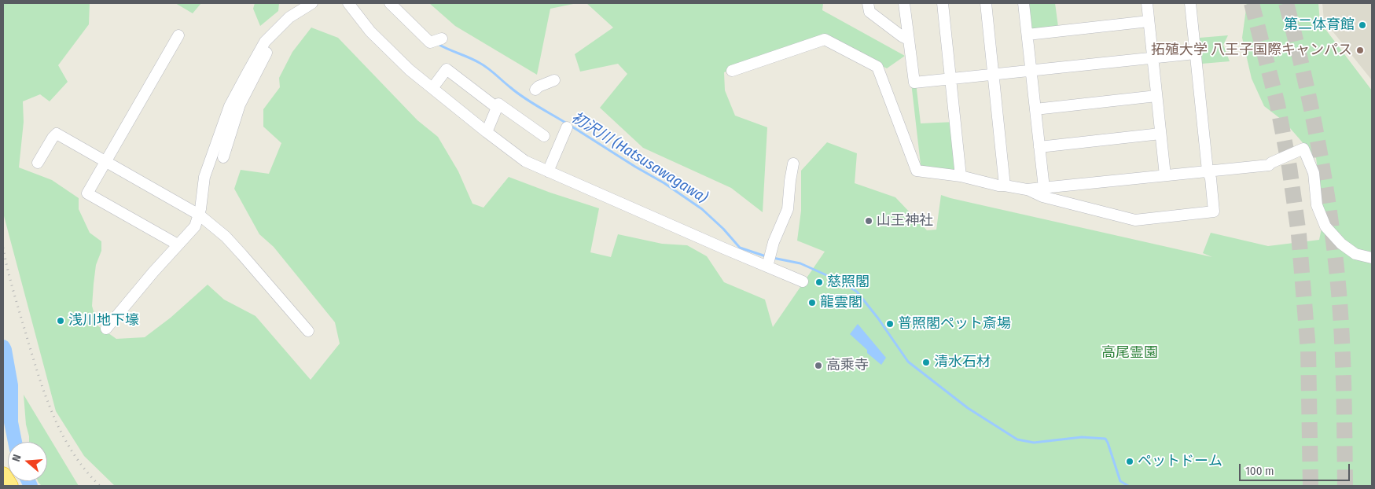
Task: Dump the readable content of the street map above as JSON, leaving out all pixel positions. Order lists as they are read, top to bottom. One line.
{"water":["初沢川 (Hatsusawagawa)"],"parks":["高尾霊園"],"places":["第二体育館","拓殖大学 八王子国際キャンパス","山王神社","慈照閣","龍雲閣","浅川地下壕","普照閣ペット斎場","清水石材","高乘寺","ペットドーム"],"scale_bar":"100 m","north":"left"}
